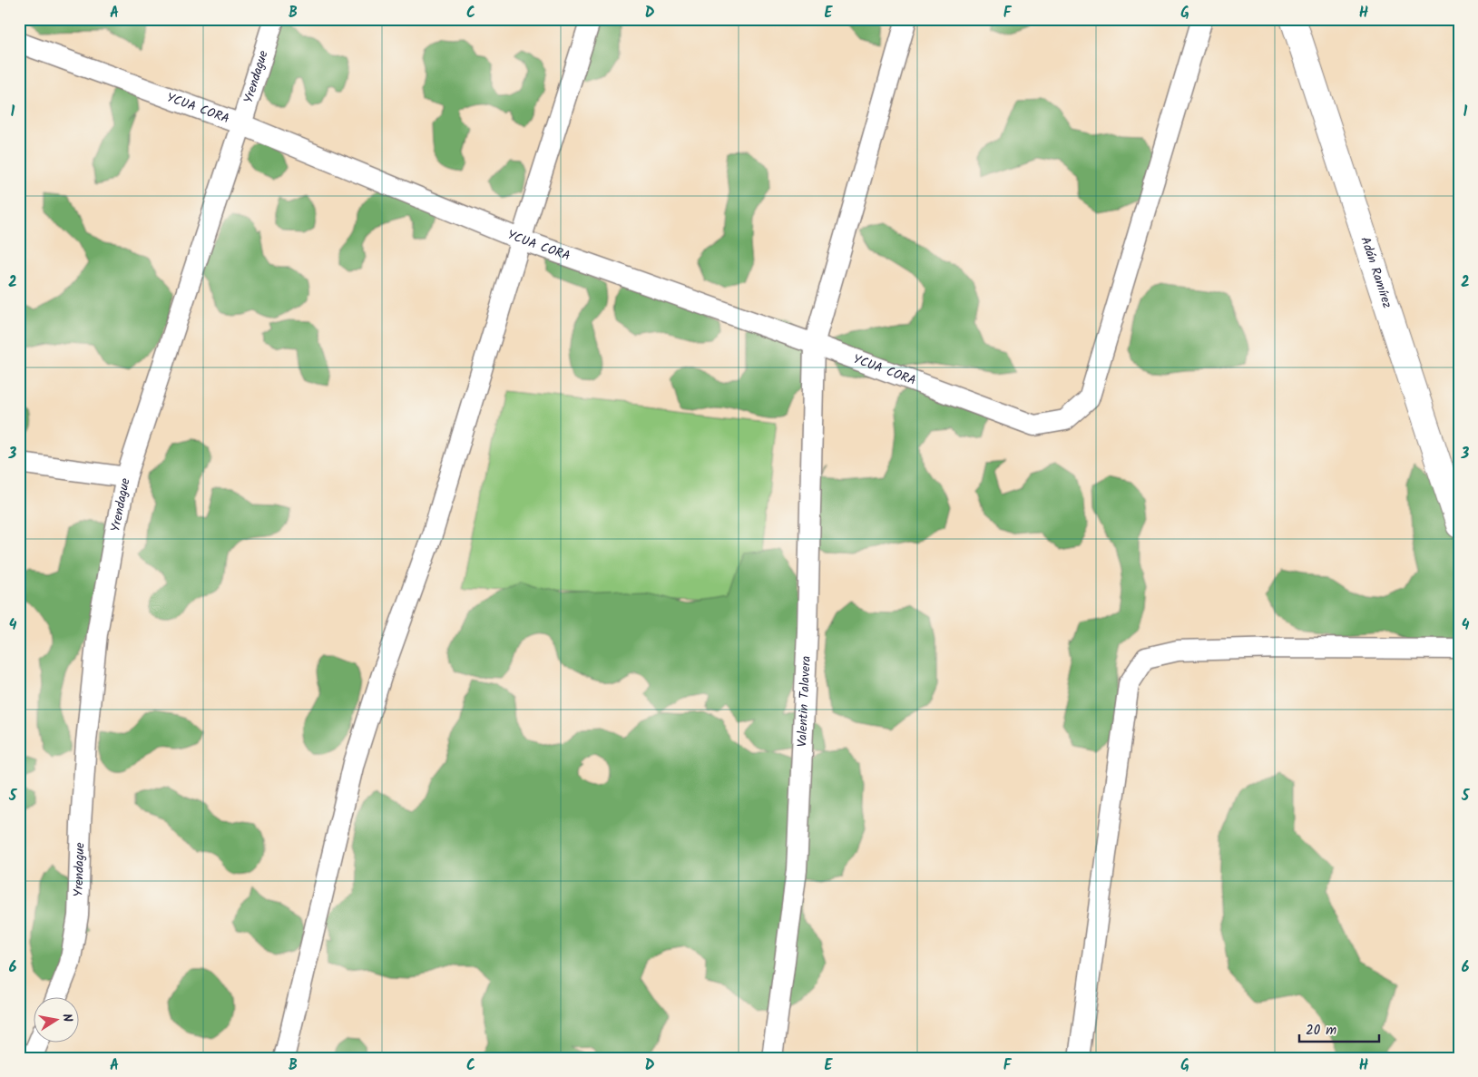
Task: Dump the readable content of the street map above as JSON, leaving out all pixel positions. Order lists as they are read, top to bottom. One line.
{"streets":{"street":["Yrendague","YCUA CORA","Adán Ramírez","Valentin Talavera"]},"crossings":[["Yrendague","YCUA CORA"],["YCUA CORA","Valentin Talavera"]],"scale_bar":"20 m","north":"right","grid":{"columns":["A","B","C","D","E","F","G","H"],"rows":["1","2","3","4","5","6"]}}
